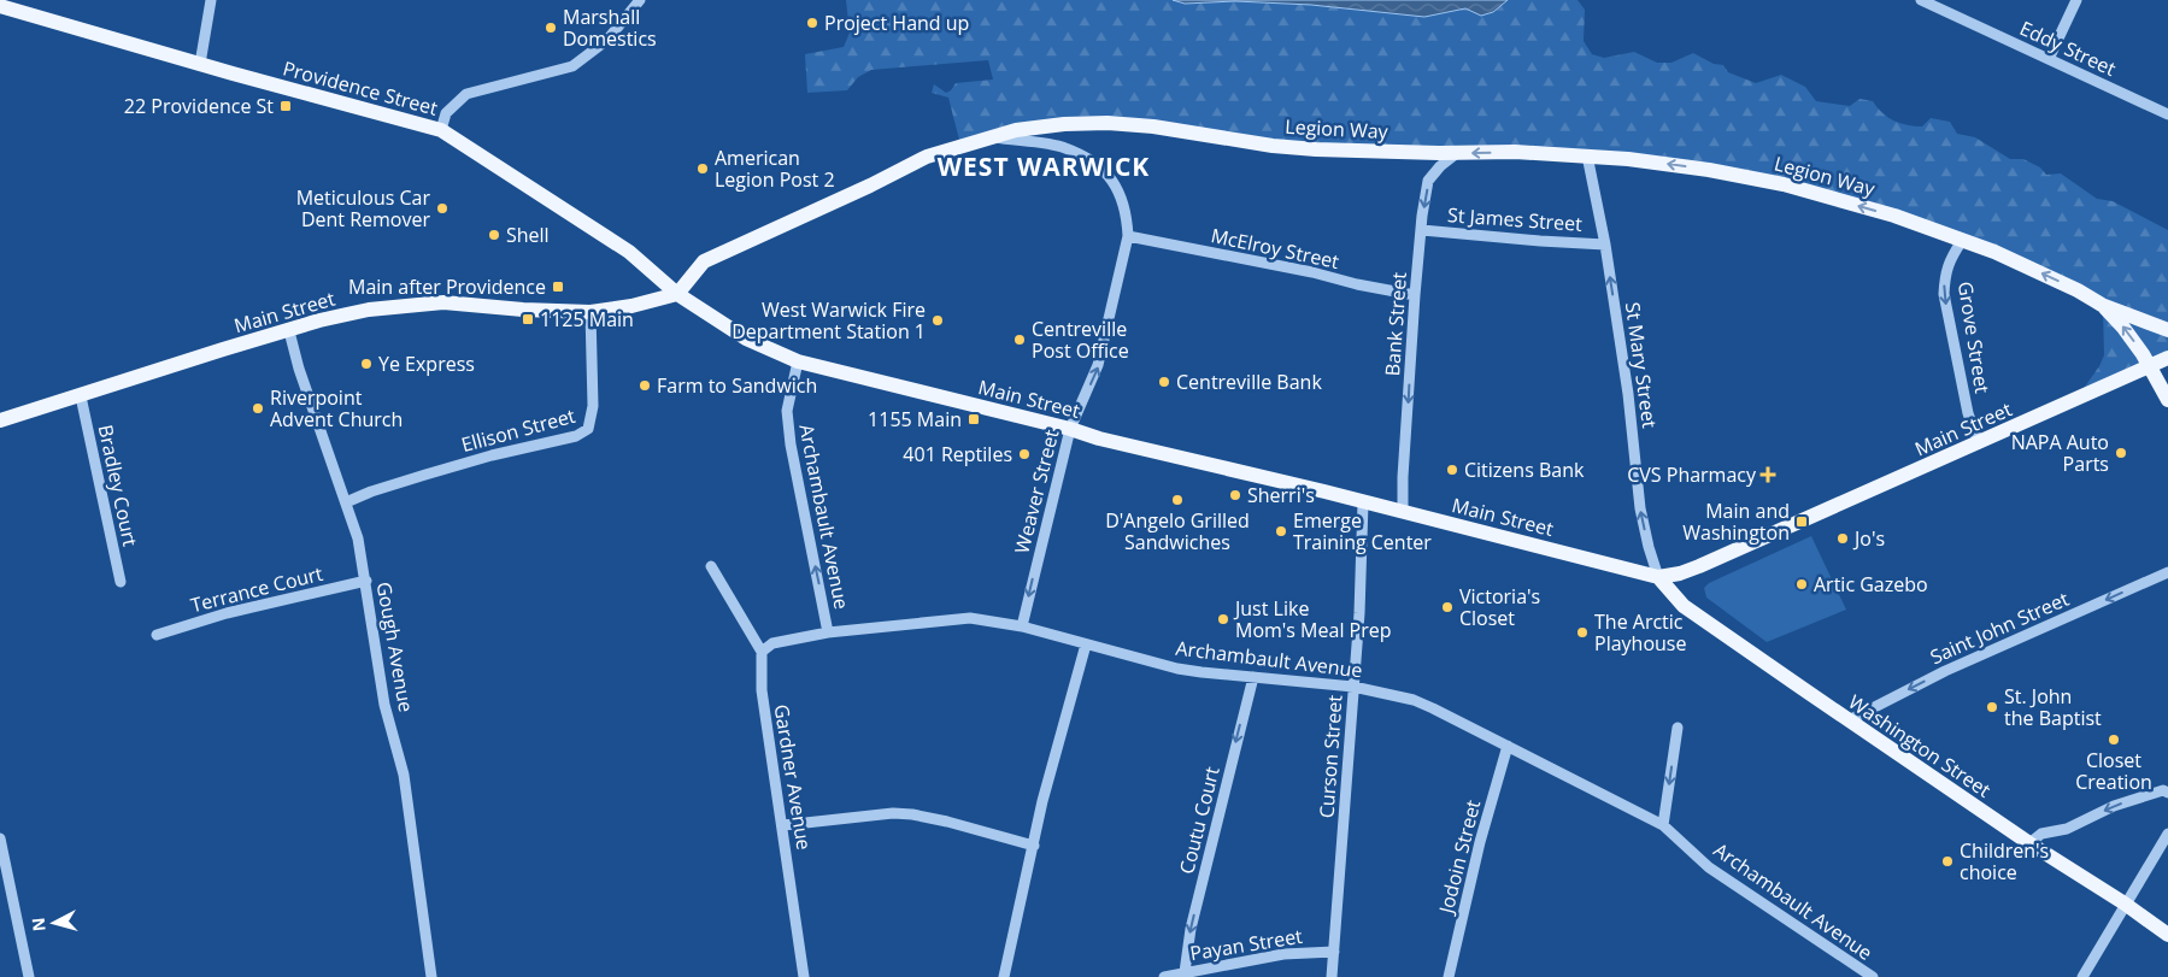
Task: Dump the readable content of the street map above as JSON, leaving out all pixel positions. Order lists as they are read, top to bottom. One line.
{"streets":{"main road":["Providence Street","Legion Way","Main Street","Washington Street"],"street":["Eddy Street","St James Street","McElroy Street","Bank Street","Grove Street","St Mary Street","Ellison Street","Bradley Court","Weaver Street","Archambault Avenue","Terrance Court","Saint John Street","Gough Avenue","Curson Street","Gardner Avenue","Coutu Court","Jodoin Street","Payan Street"]},"crossings":[["Providence Street","Legion Way"],["Providence Street","Main Street"],["Providence Street","Archambault Avenue"],["Legion Way","Main Street"],["Legion Way","Bank Street"],["Legion Way","Grove Street"],["Legion Way","St Mary Street"],["Legion Way","Weaver Street"],["St James Street","Bank Street"],["St James Street","St Mary Street"],["McElroy Street","Bank Street"],["McElroy Street","Weaver Street"],["Main Street","Bank Street"],["Main Street","Grove Street"],["Main Street","St Mary Street"],["Main Street","Ellison Street"],["Main Street","Bradley Court"],["Main Street","Weaver Street"],["Main Street","Archambault Avenue"],["Main Street","Gough Avenue"],["Main Street","Washington Street"],["Main Street","Curson Street"],["St Mary Street","Washington Street"],["Ellison Street","Gough Avenue"],["Weaver Street","Archambault Avenue"],["Archambault Avenue","Curson Street"],["Archambault Avenue","Coutu Court"],["Archambault Avenue","Jodoin Street"],["Terrance Court","Gough Avenue"],["Saint John Street","Washington Street"],["Curson Street","Payan Street"],["Coutu Court","Payan Street"]],"one_way":["Legion Way","Bank Street","Grove Street","St Mary Street","Saint John Street","Coutu Court"],"districts":["WEST WARWICK"],"places":{"other":["Project Hand up","Marshall Domestics","American Legion Post 2","Meticulous Car Dent Remover","Shell","West Warwick Fire Department Station 1","Centreville Post Office","Ye Express","Centreville Bank","Farm to Sandwich","Riverpoint Advent Church","NAPA Auto Parts","401 Reptiles","Citizens Bank","Sherri's","D'Angelo Grilled Sandwiches","Emerge Training Center","Jo's","Artic Gazebo","Victoria's Closet","Just Like Mom's Meal Prep","The Arctic Playhouse","St. John the Baptist","Closet Creation","Children's choice"],"transit":["22 Providence St","Main after Providence","1125 Main","1155 Main","Main and Washington"],"health":["CVS Pharmacy"]},"north":"left"}
